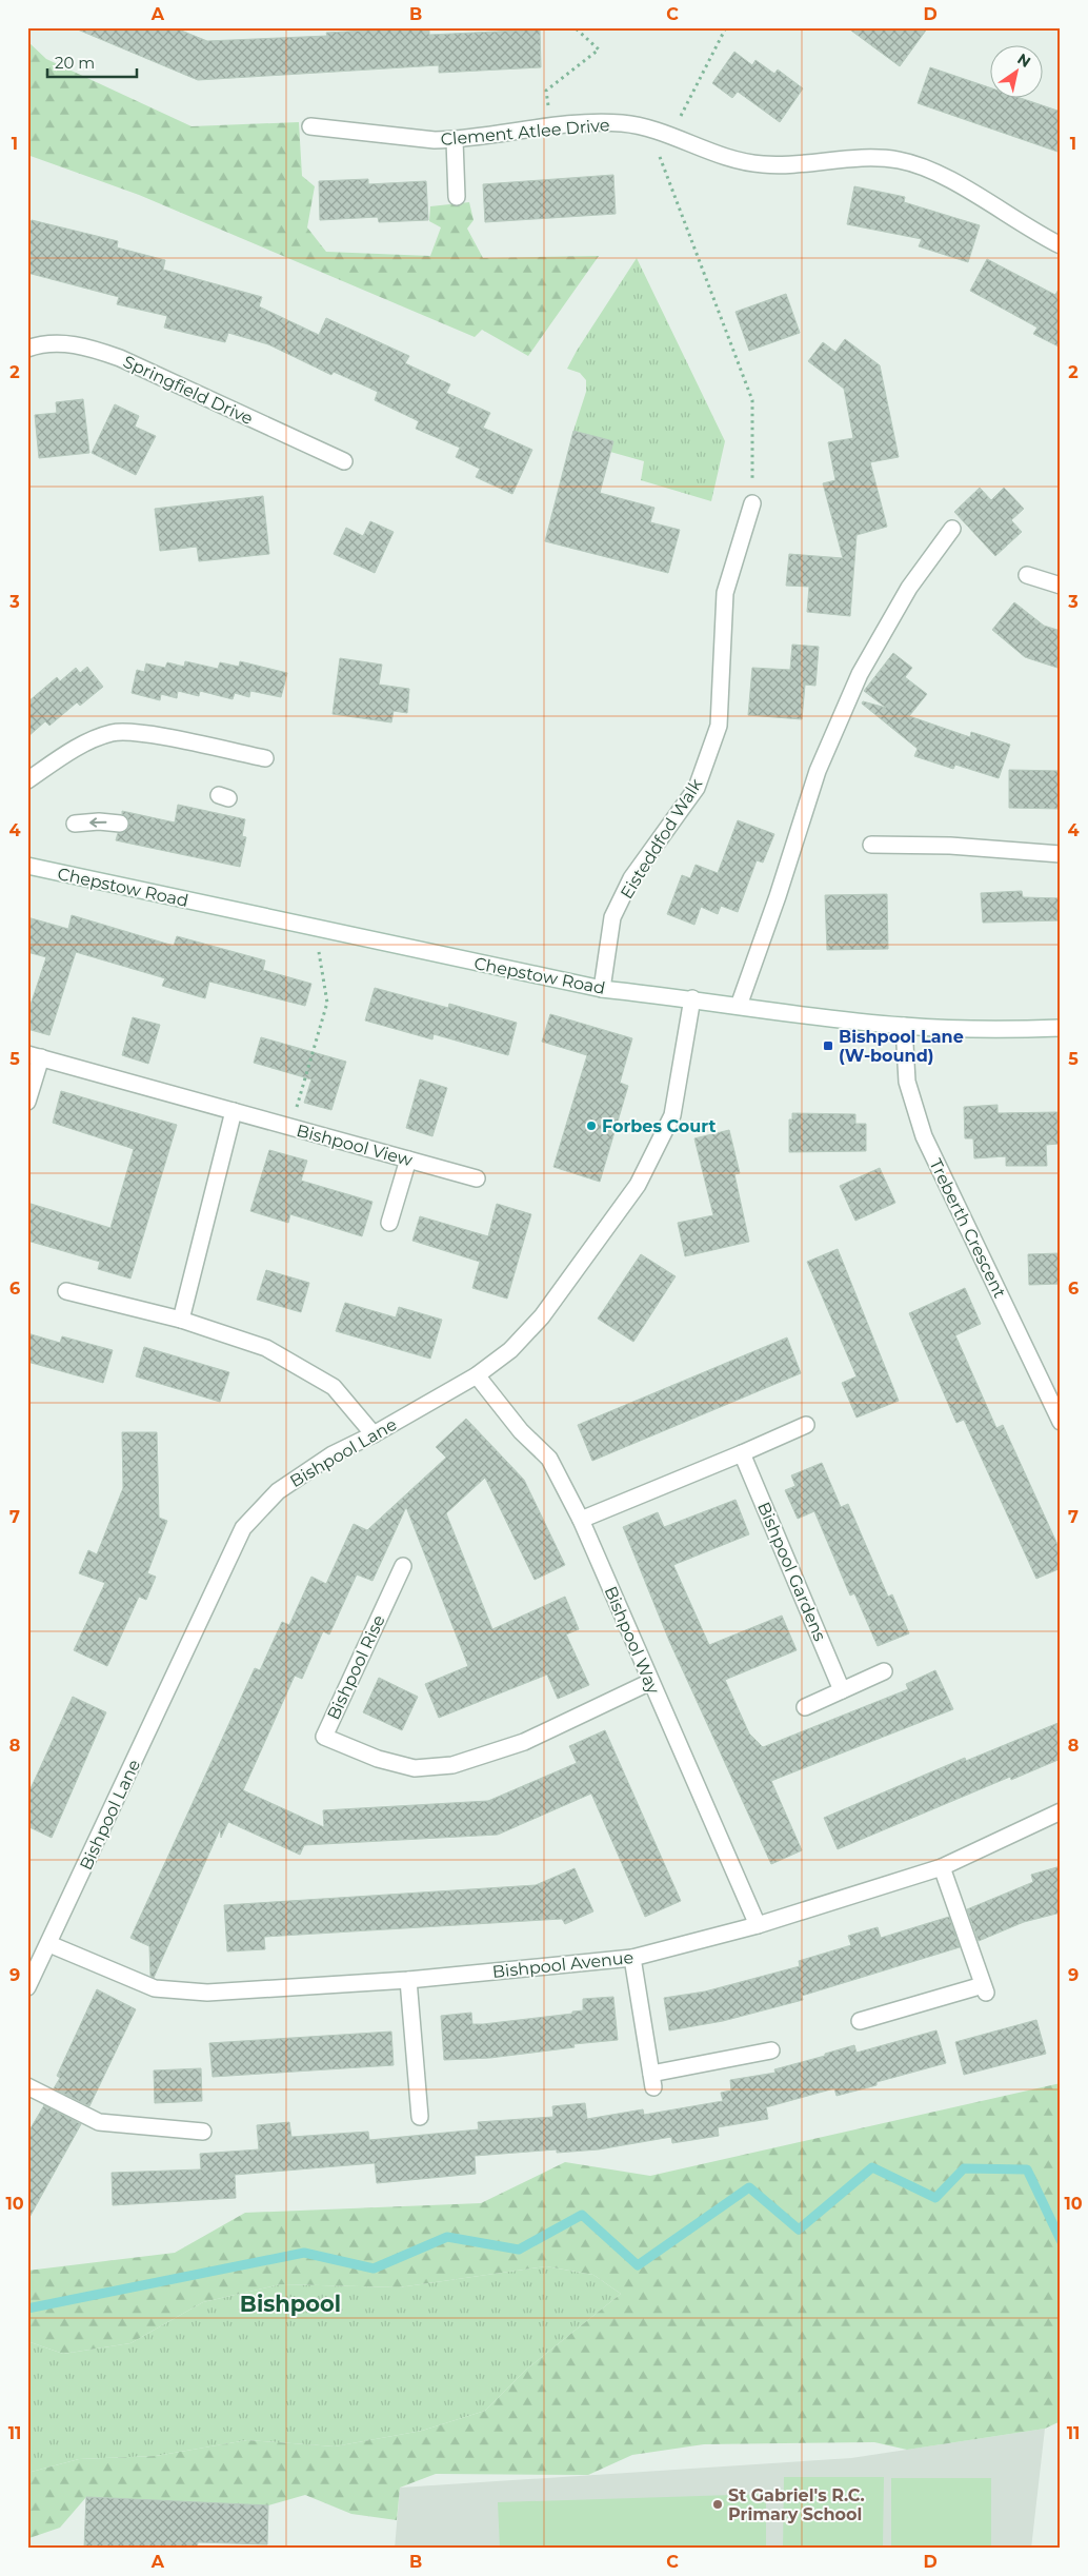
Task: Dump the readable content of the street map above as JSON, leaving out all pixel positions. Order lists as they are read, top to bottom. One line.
{"streets":{"street":["Clement Atlee Drive","Springfield Drive","Eisteddfod Walk","Chepstow Road","Bishpool View","Treberth Crescent","Bishpool Lane","Bishpool Gardens","Bishpool Way","Bishpool Rise","Bishpool Avenue"]},"crossings":[["Eisteddfod Walk","Chepstow Road"],["Chepstow Road","Treberth Crescent"],["Chepstow Road","Bishpool Lane"],["Bishpool Lane","Bishpool Way"],["Bishpool Lane","Bishpool Avenue"],["Bishpool Way","Bishpool Rise"],["Bishpool Way","Bishpool Avenue"]],"districts":["Bishpool"],"places":{"transit":["Bishpool Lane (W-bound)"],"other":["Forbes Court","St Gabriel's R.C. Primary School"]},"scale_bar":"20 m","north":"top right","grid":{"columns":["A","B","C","D"],"rows":["1","2","3","4","5","6","7","8","9","10","11"]}}
